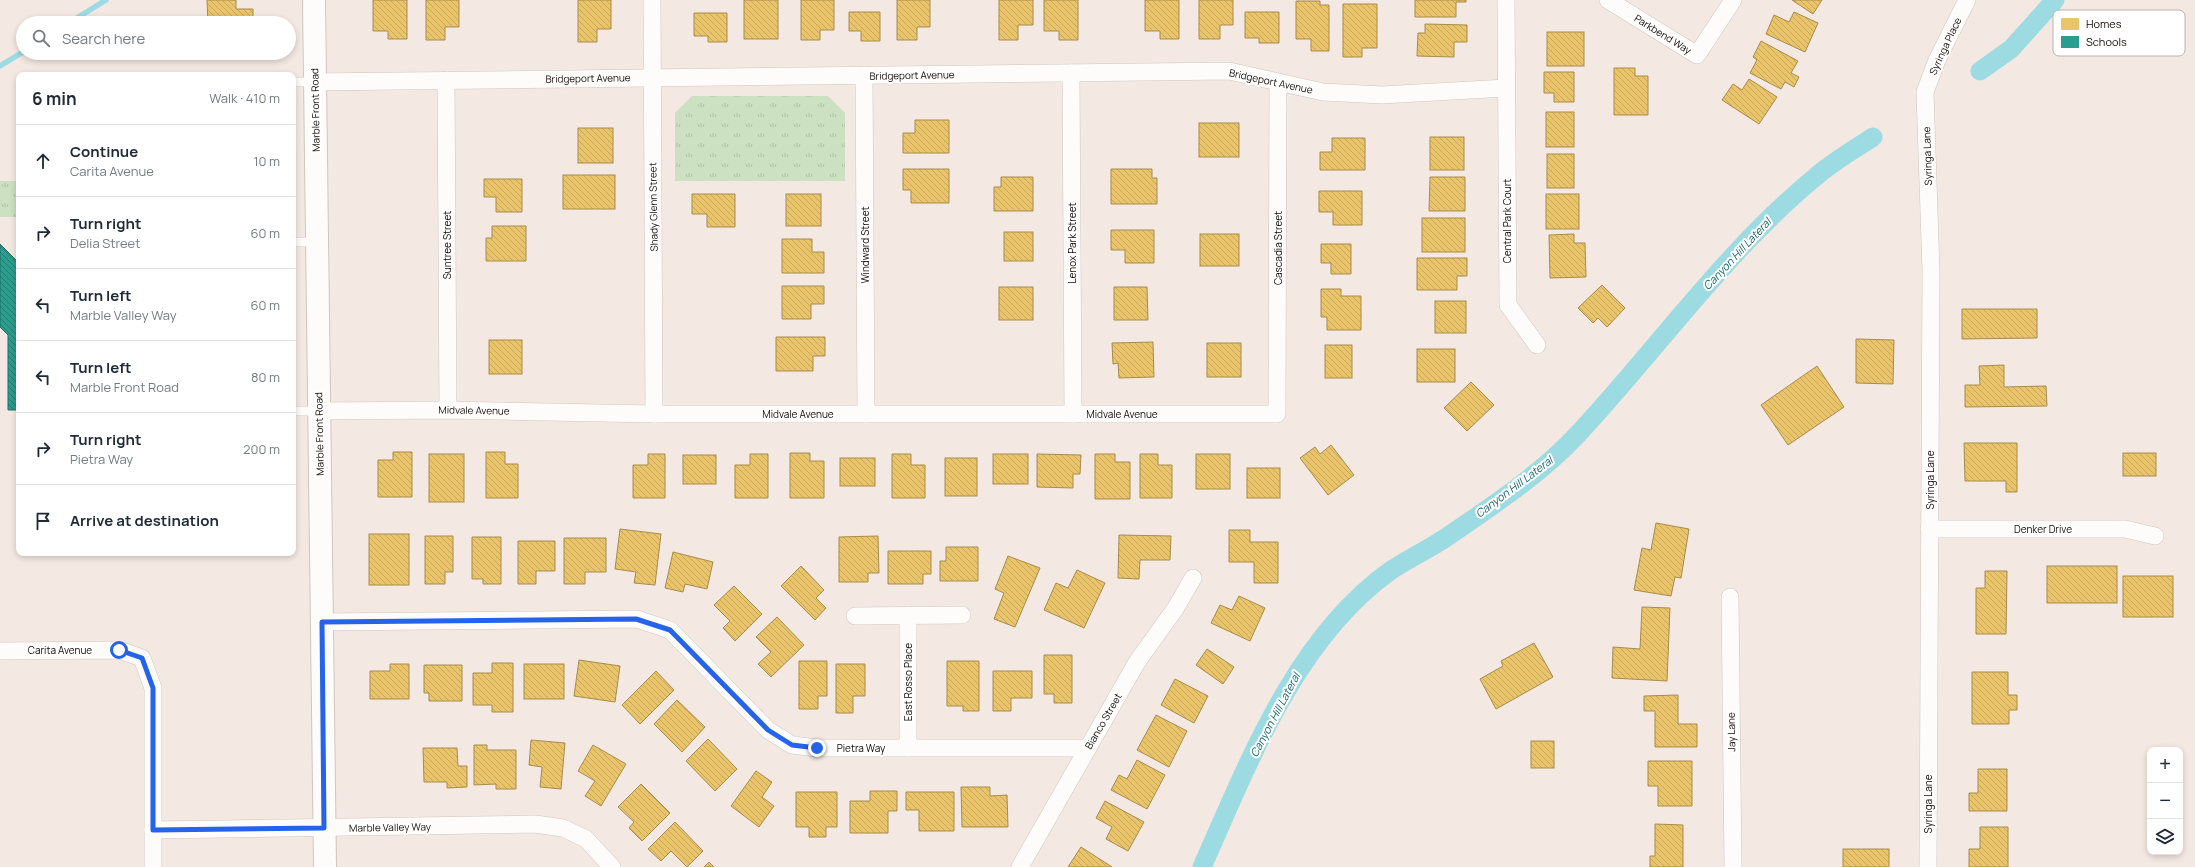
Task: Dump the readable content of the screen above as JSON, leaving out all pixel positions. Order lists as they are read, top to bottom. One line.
{"streets":{"street":["Parkbend Way","Syringa Place","Bridgeport Avenue","Marble Front Road","Syringa Lane","Shady Glenn Street","Central Park Court","Lenox Park Street","Suntree Street","Windward Street","Cascadia Street","Midvale Avenue","Denker Drive","Carita Avenue","East Rosso Place","Bianco Street","Jay Lane","Pietra Way","Marble Valley Way"]},"crossings":[["Syringa Place","Syringa Lane"],["Bridgeport Avenue","Marble Front Road"],["Bridgeport Avenue","Shady Glenn Street"],["Bridgeport Avenue","Central Park Court"],["Bridgeport Avenue","Lenox Park Street"],["Bridgeport Avenue","Suntree Street"],["Bridgeport Avenue","Windward Street"],["Bridgeport Avenue","Cascadia Street"],["Marble Front Road","Midvale Avenue"],["Marble Front Road","Pietra Way"],["Marble Front Road","Marble Valley Way"],["Syringa Lane","Denker Drive"],["Shady Glenn Street","Midvale Avenue"],["Lenox Park Street","Midvale Avenue"],["Suntree Street","Midvale Avenue"],["Windward Street","Midvale Avenue"],["Cascadia Street","Midvale Avenue"],["Carita Avenue","Marble Valley Way"],["East Rosso Place","Pietra Way"],["Bianco Street","Pietra Way"]],"water":["Canyon Hill Lateral"],"legend":["Homes","Schools"],"page":{"search":"Search here","heading":["6 min","Walk · 410 m"],"list":[["Continue","Carita Avenue","10 m"],["Turn right","Delia Street","60 m"],["Turn left","Marble Valley Way","60 m"],["Turn left","Marble Front Road","80 m"],["Turn right","Pietra Way","200 m"],"Arrive at destination"],"map_buttons":["+","−"]}}
